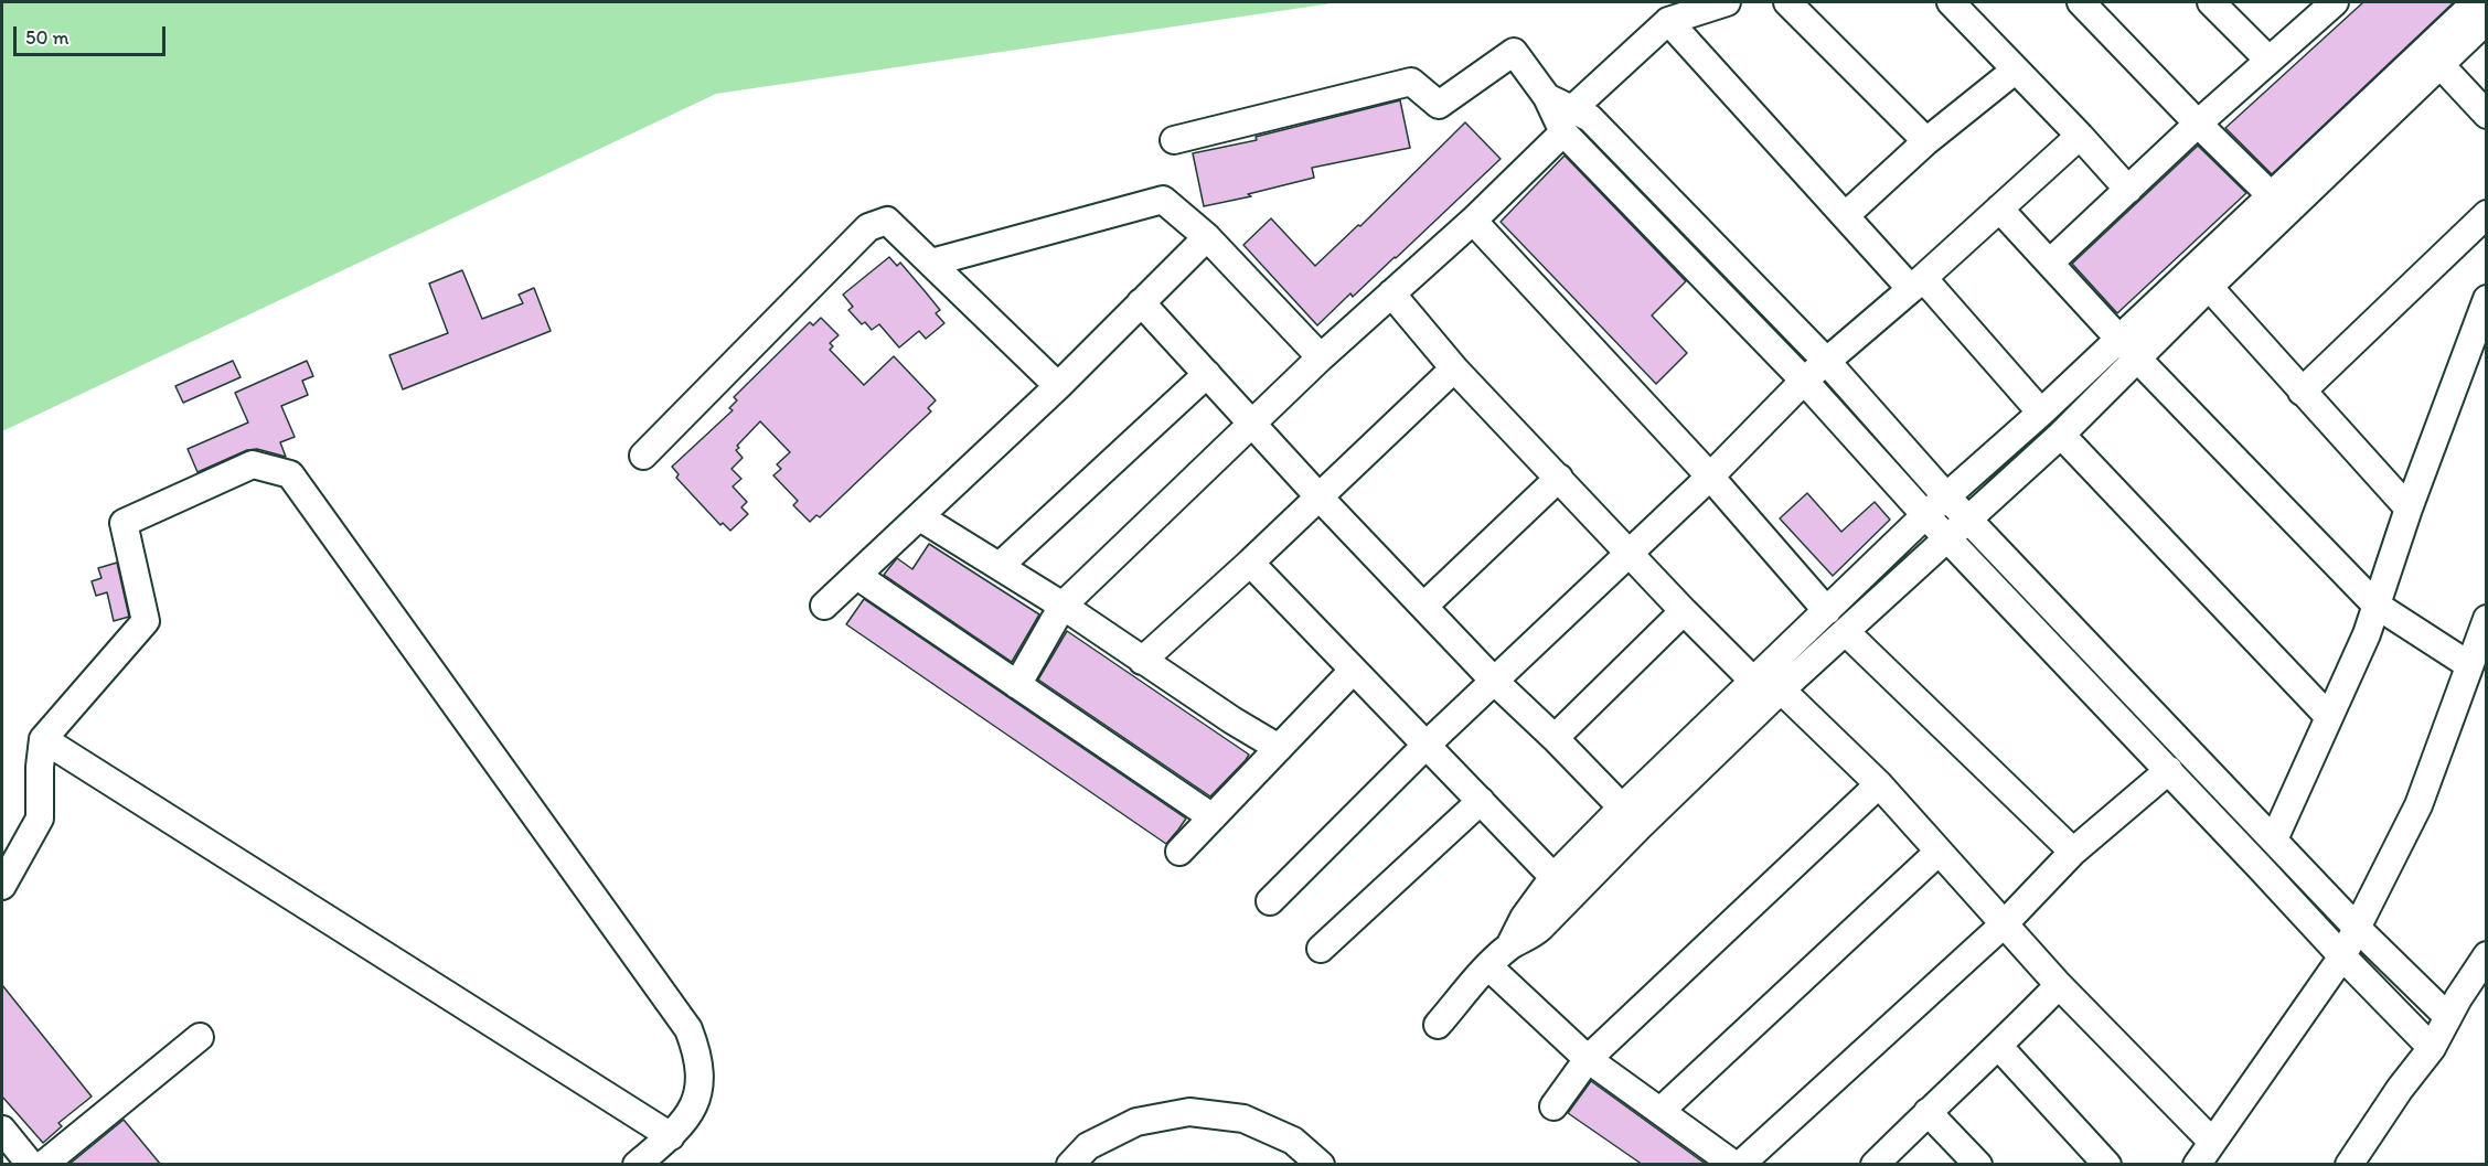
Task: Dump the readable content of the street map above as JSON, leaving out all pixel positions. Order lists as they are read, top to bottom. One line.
{"scale_bar":"50 m"}
